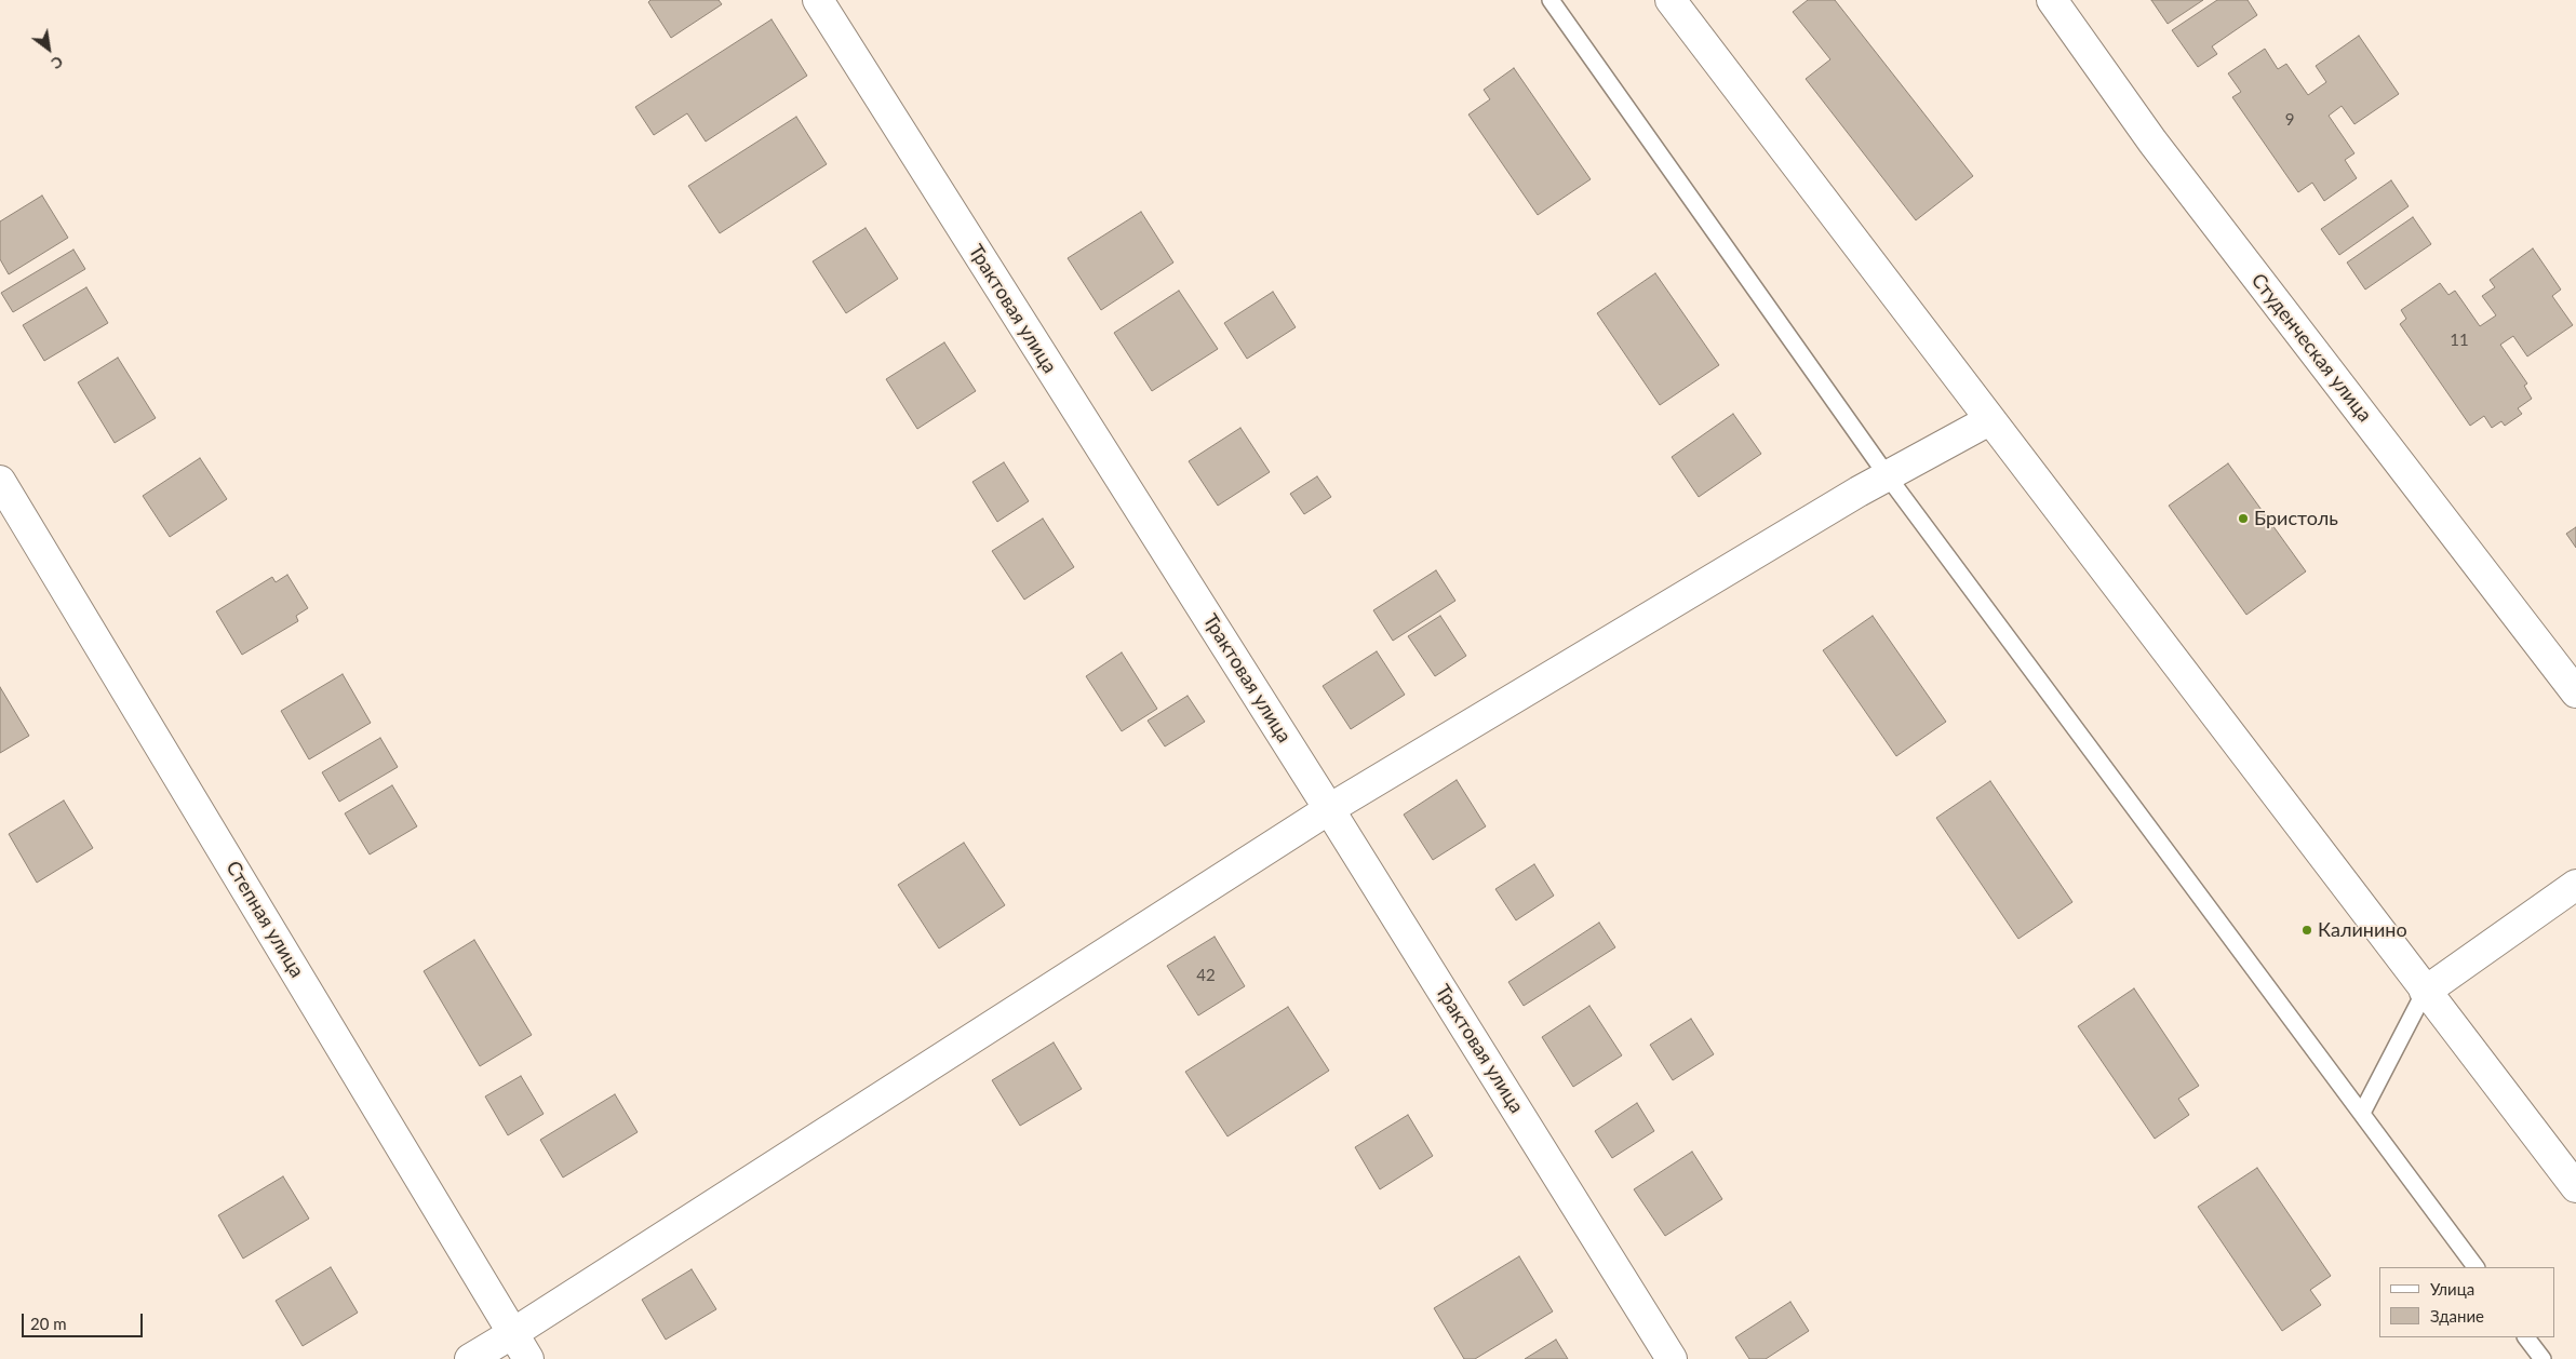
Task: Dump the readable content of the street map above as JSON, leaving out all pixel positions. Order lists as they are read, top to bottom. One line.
{"streets":{"street":["Трактовая улица","Студенческая улица","Степная улица"]},"places":["Бристоль","Калинино"],"house_numbers":["9","11","42"],"legend":["Улица","Здание"],"scale_bar":"20 m","north":"bottom right"}
